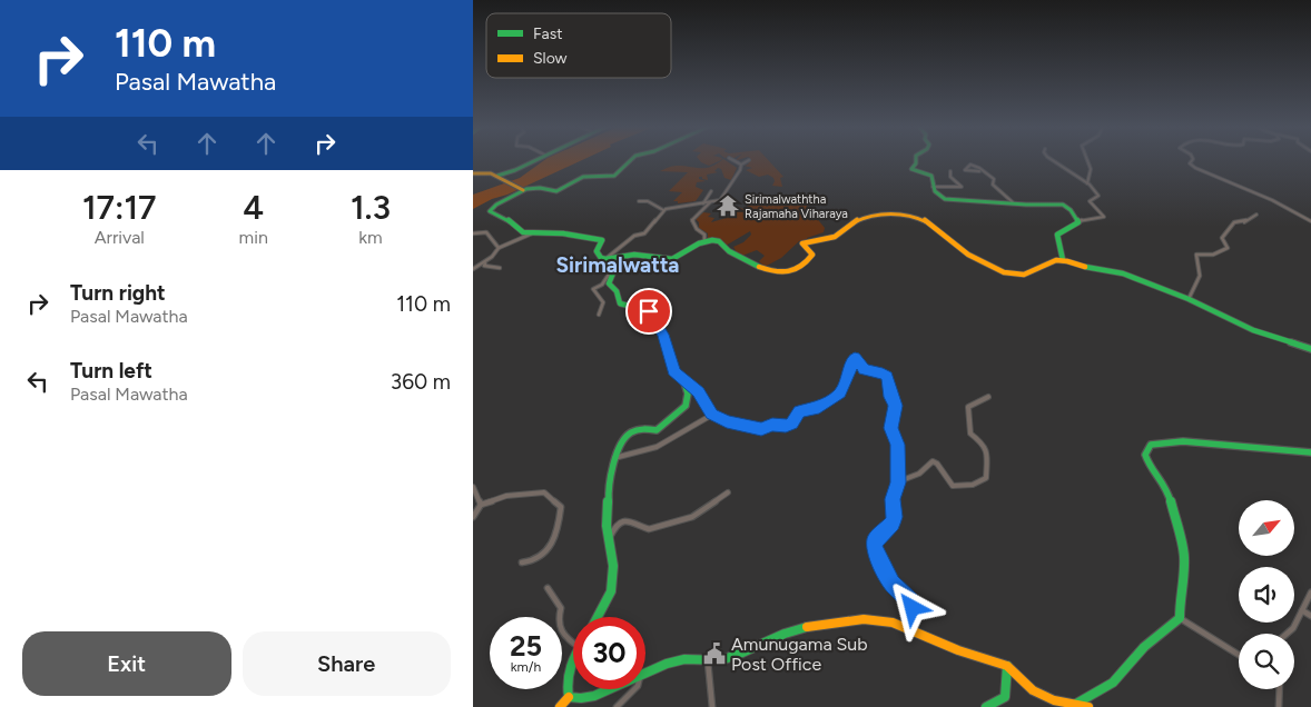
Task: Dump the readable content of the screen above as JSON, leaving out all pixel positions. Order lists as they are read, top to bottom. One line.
{"districts":["Sirimalwatta"],"places":{"temple":["Sirimalwaththa Rajamaha Viharaya"],"public building":["Amunugama Sub Post Office"]},"legend":["Fast","Slow"],"north":"top right","page":{"turn":["110 m","Pasal Mawatha"],"eta":["17:17","Arrival","4","min","1.3","km"],"list":[{"name":"Turn right","note":"Pasal Mawatha","value":"110 m"},{"name":"Turn left","note":"Pasal Mawatha","value":"360 m"}],"speed":"25 km/h","limit":"30","buttons":["Exit","Share"]}}
